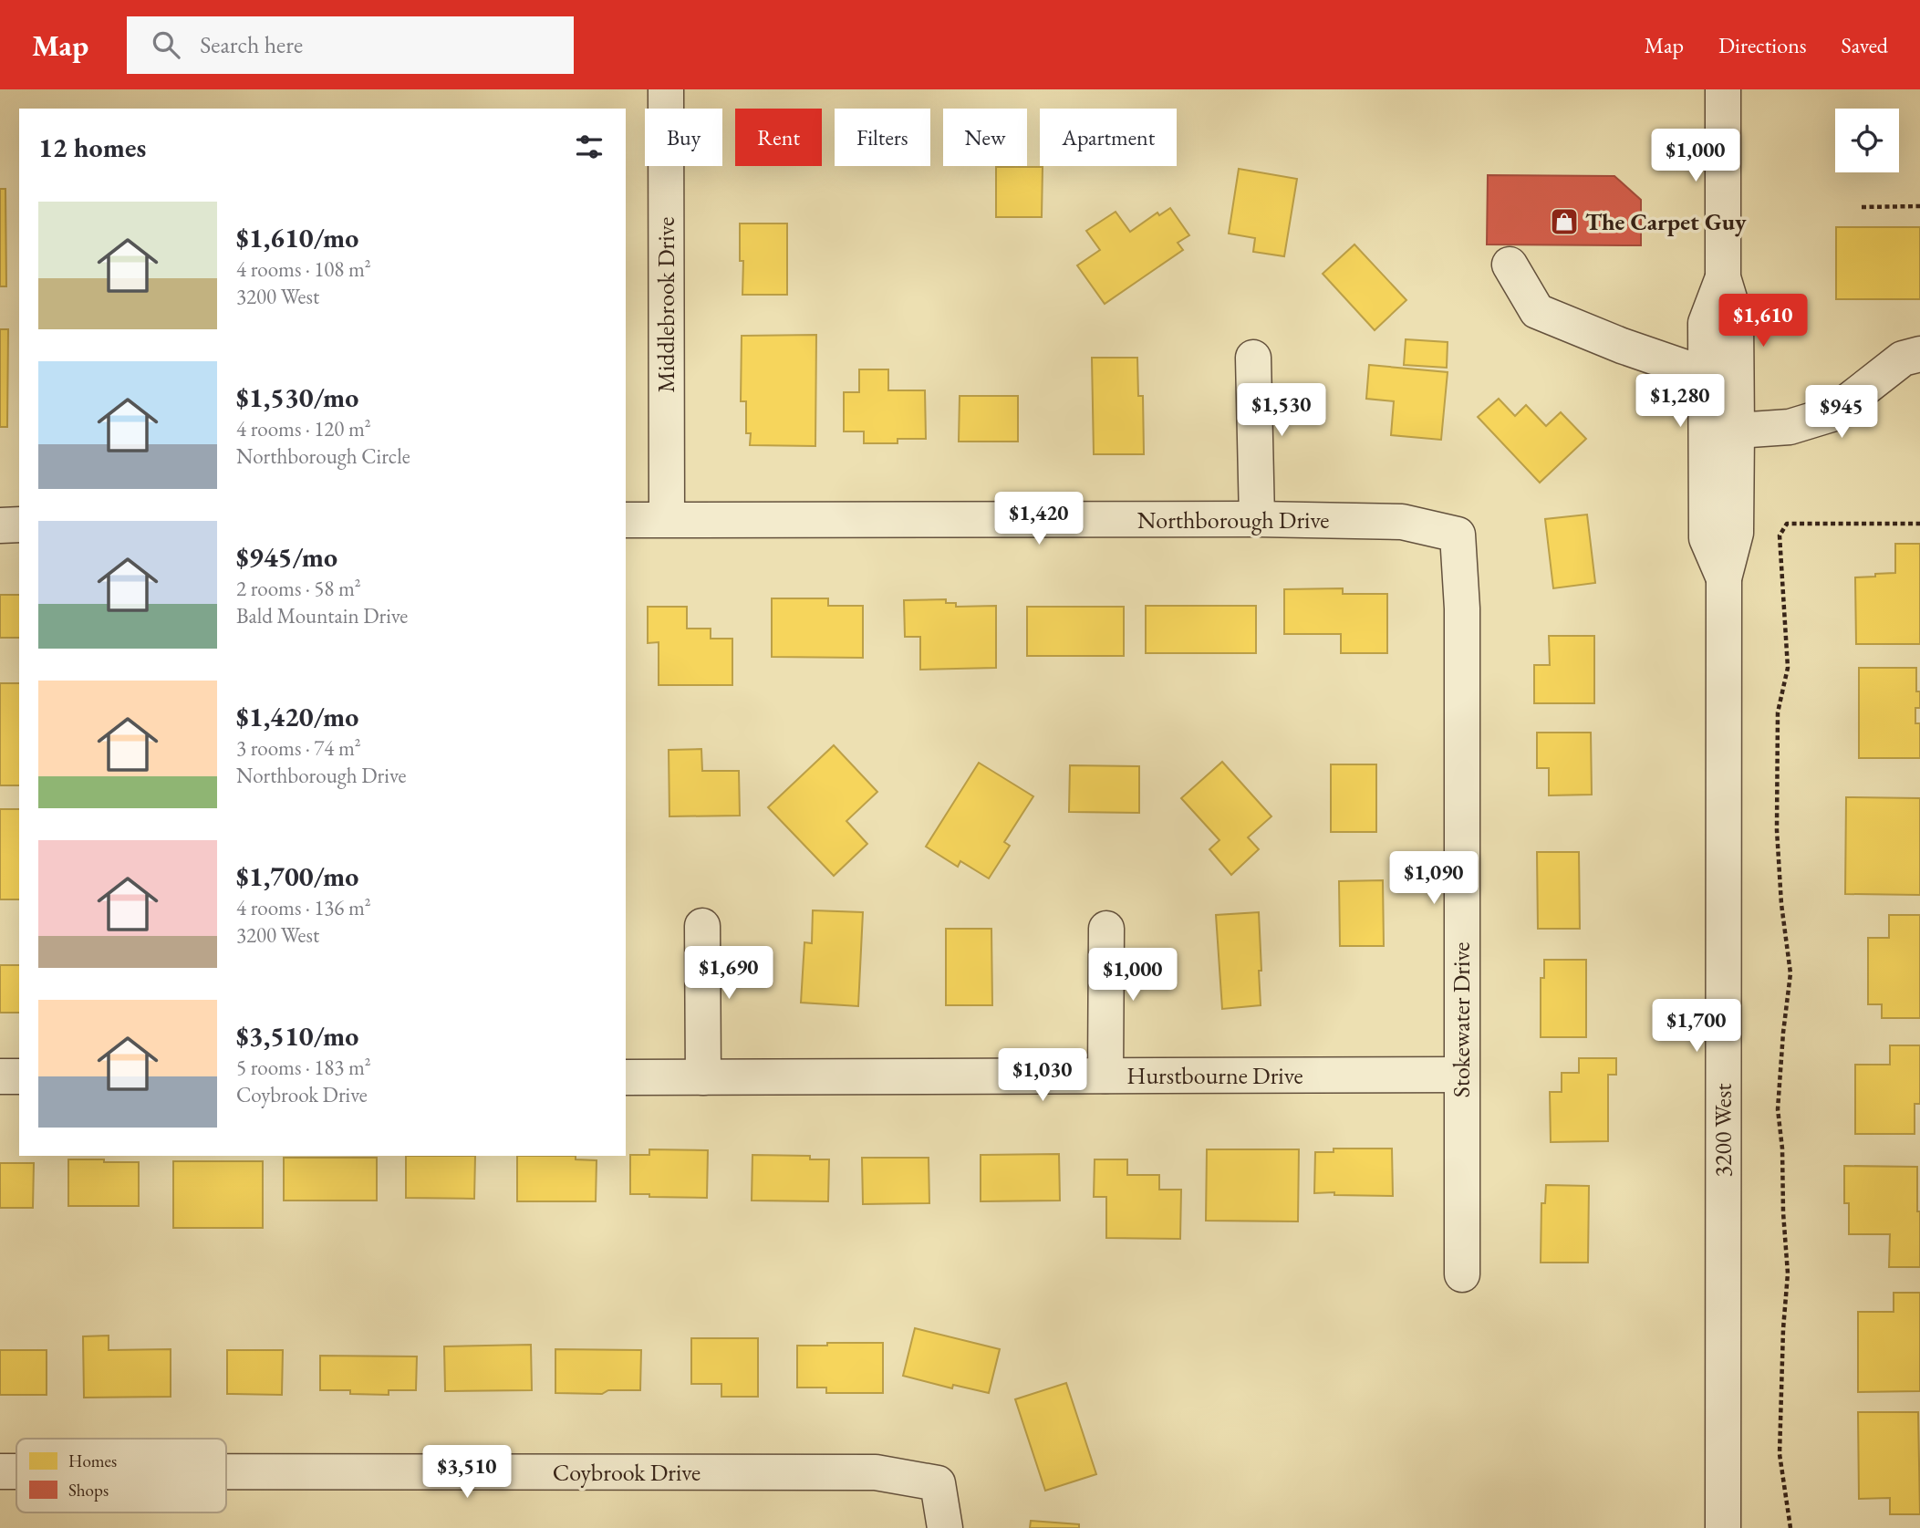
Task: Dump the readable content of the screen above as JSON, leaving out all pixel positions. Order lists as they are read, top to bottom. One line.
{"streets":{"street":["Middlebrook Drive","Northborough Drive","Stokewater Drive","Hurstbourne Drive","3200 West","Coybrook Drive"]},"crossings":[["Middlebrook Drive","Northborough Drive"],["Northborough Drive","Stokewater Drive"],["Stokewater Drive","Hurstbourne Drive"]],"places":{"shop":["The Carpet Guy"]},"legend":["Homes","Shops"],"page":{"header":"Map","search":"Search here","nav":["Map","Directions","Saved"],"chip":["Buy","Rent","Filters","New","Apartment"],"heading":"12 homes","price":["$1,000","$1,610","$1,280","$1,530","$945","$1,420","$1,090","$1,690","$1,000","$1,700","$1,030","$3,510"],"list":[{"name":"$1,610/mo","note":"4 rooms · 108 m² · 3200 West"},{"name":"$1,530/mo","note":"4 rooms · 120 m² · Northborough Circle"},{"name":"$945/mo","note":"2 rooms · 58 m² · Bald Mountain Drive"},{"name":"$1,420/mo","note":"3 rooms · 74 m² · Northborough Drive"},{"name":"$1,700/mo","note":"4 rooms · 136 m² · 3200 West"},{"name":"$3,510/mo","note":"5 rooms · 183 m² · Coybrook Drive"}]}}
